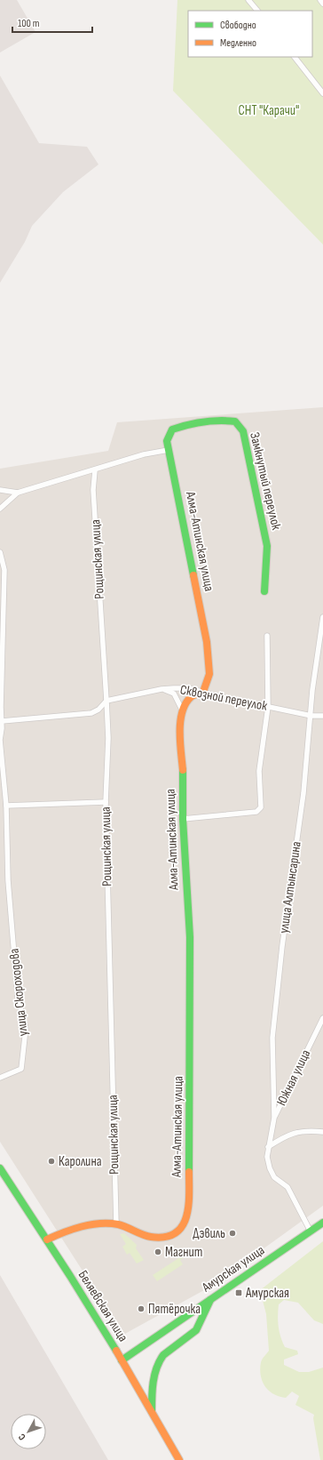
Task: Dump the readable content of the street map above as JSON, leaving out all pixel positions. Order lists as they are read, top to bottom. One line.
{"streets":{"street":["Замкнутый переулок","Алма-Атинская улица","Рощинская улица","Сквозной переулок","улица Алтынсарина","улица Скороходова","Южная улица","Амурская улица","Беляевская улица"]},"crossings":[["Замкнутый переулок","Алма-Атинская улица"],["Алма-Атинская улица","Рощинская улица"],["Алма-Атинская улица","Сквозной переулок"],["Рощинская улица","Сквозной переулок"],["Сквозной переулок","улица Алтынсарина"],["Сквозной переулок","улица Скороходова"],["улица Алтынсарина","Южная улица"],["улица Алтынсарина","Амурская улица"],["Амурская улица","Беляевская улица"]],"parks":["СНТ \"Карачи\""],"places":{"other":["Каролина","Дэвиль","Магнит","Пятёрочка"],"transit":["Амурская"]},"legend":["Свободно","Медленно"],"scale_bar":"100 m","north":"bottom left"}
